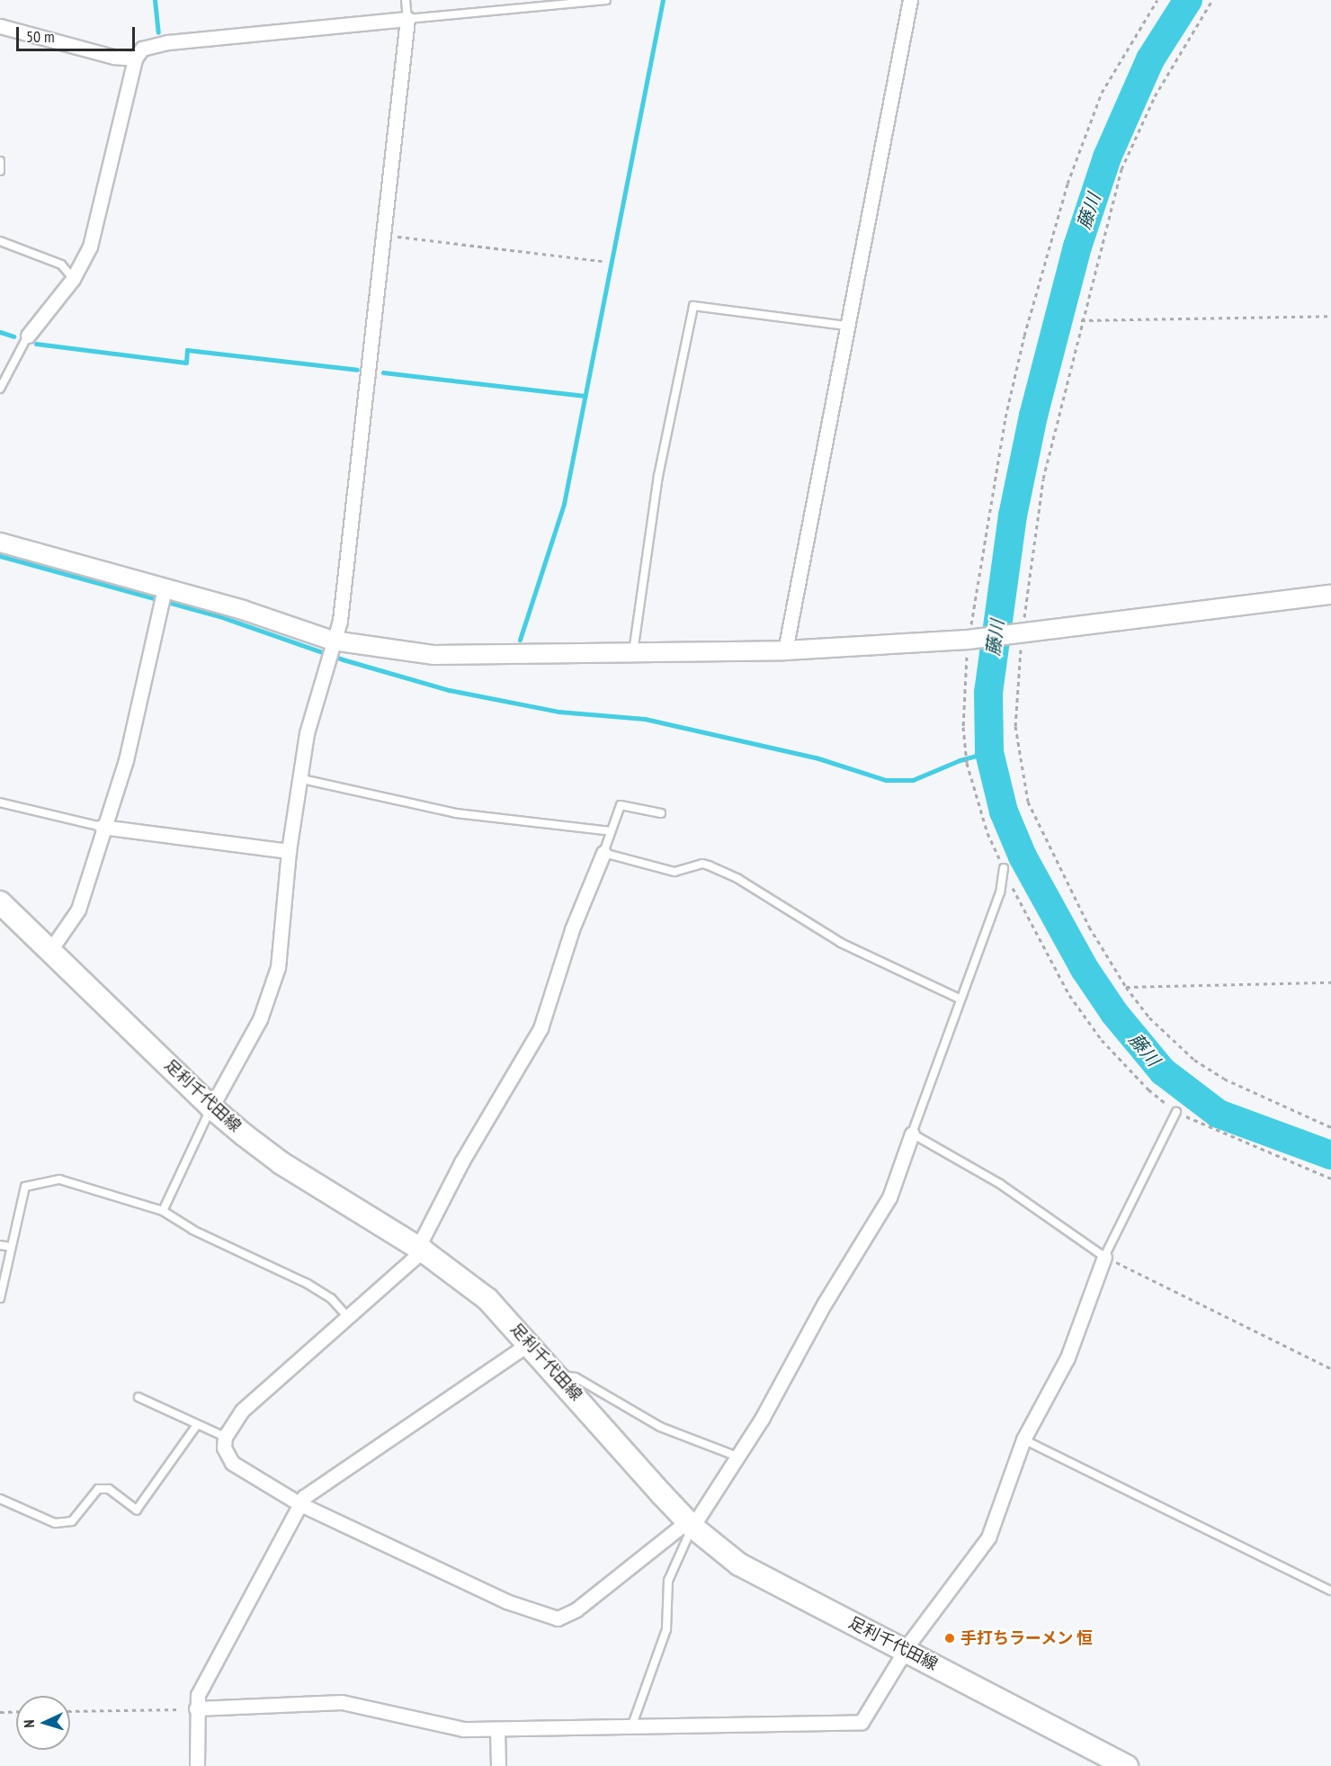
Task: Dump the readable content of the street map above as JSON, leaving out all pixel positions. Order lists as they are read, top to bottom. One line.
{"streets":{"main road":["足利千代田線"]},"water":["藤川"],"places":["手打ちラーメン 恒"],"scale_bar":"50 m","north":"left"}
